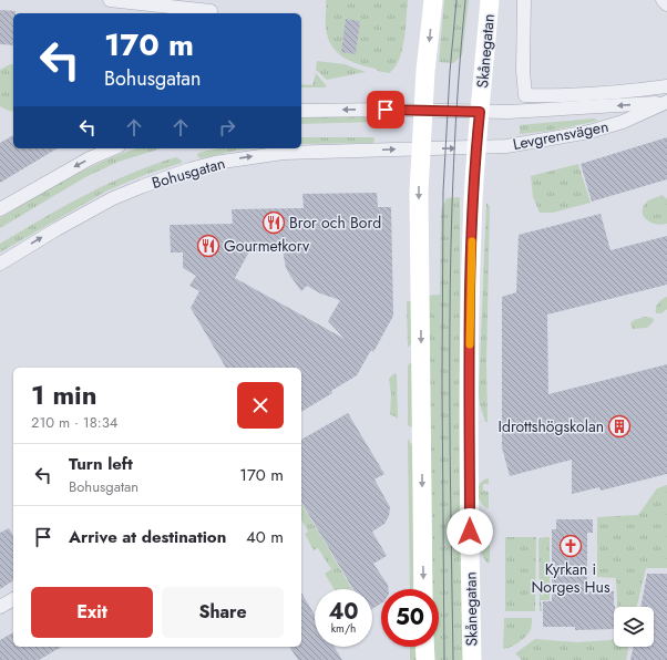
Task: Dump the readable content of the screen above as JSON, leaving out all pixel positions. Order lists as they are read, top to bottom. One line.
{"streets":{"main road":["Skånegatan"],"street":["Levgrensvägen","Bohusgatan"]},"crossings":[["Skånegatan","Levgrensvägen"],["Skånegatan","Bohusgatan"],["Levgrensvägen","Bohusgatan"]],"places":{"restaurant":["Bror och Bord","Gourmetkorv"],"building":["Idrottshögskolan"],"church":["Kyrkan i Norges Hus"]},"page":{"turn":["170 m","Bohusgatan"],"heading":["1 min","210 m · 18:34"],"list":[{"name":"Turn left","note":"Bohusgatan","value":"170 m"},{"name":"Arrive at destination","value":"40 m"}],"buttons":["Exit","Share"],"speed":"40 km/h","limit":"50"}}
